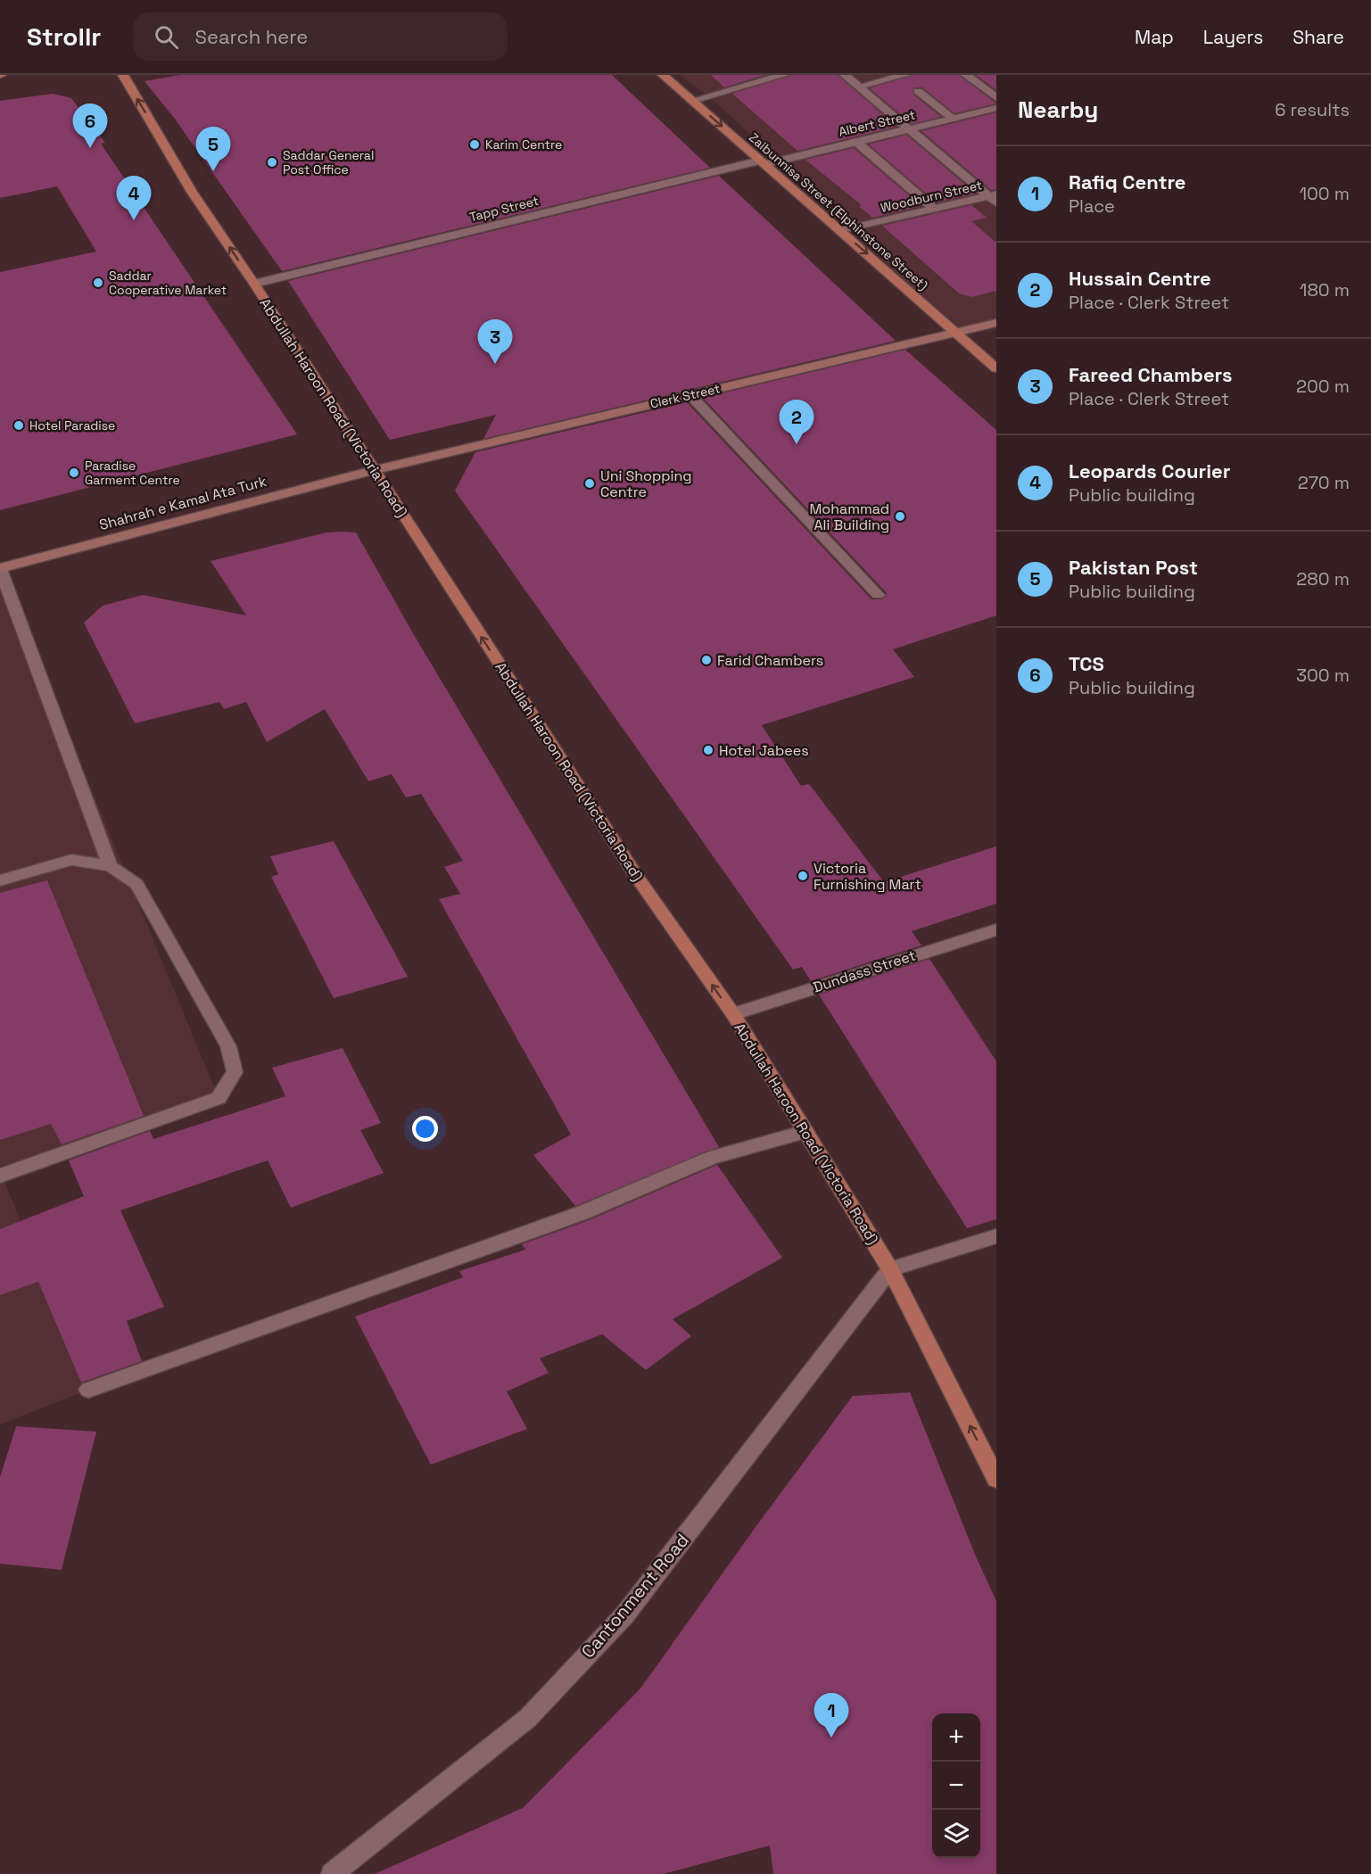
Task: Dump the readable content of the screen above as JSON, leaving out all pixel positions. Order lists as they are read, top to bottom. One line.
{"streets":{"main road":["Zaibunnisa Street (Elphinstone Street)","Abdullah Haroon Road (Victoria Road)"],"street":["Albert Street","Woodburn Street","Tapp Street","Clerk Street","Shahrah e Kamal Ata Turk","Dundass Street","Cantonment Road"]},"crossings":[["Albert Street","Tapp Street"],["Albert Street","Zaibunnisa Street (Elphinstone Street)"],["Woodburn Street","Zaibunnisa Street (Elphinstone Street)"],["Tapp Street","Zaibunnisa Street (Elphinstone Street)"],["Tapp Street","Abdullah Haroon Road (Victoria Road)"],["Zaibunnisa Street (Elphinstone Street)","Clerk Street"],["Clerk Street","Abdullah Haroon Road (Victoria Road)"],["Clerk Street","Shahrah e Kamal Ata Turk"],["Abdullah Haroon Road (Victoria Road)","Shahrah e Kamal Ata Turk"],["Abdullah Haroon Road (Victoria Road)","Dundass Street"],["Abdullah Haroon Road (Victoria Road)","Cantonment Road"]],"one_way":["Zaibunnisa Street (Elphinstone Street)","Abdullah Haroon Road (Victoria Road)"],"places":["Karim Centre","Saddar General Post Office","Saddar Cooperative Market","Hotel Paradise","Paradise Garment Centre","Uni Shopping Centre","Mohammad Ali Building","Farid Chambers","Hotel Jabees","Victoria Furnishing Mart"],"page":{"header":"Strollr","search":"Search here","nav":["Map","Layers","Share"],"heading":["Nearby","6 results"],"pins":["6","5","4","3","2","1"],"list":[{"mark":"1","name":"Rafiq Centre","note":"Place","value":"100 m"},{"mark":"2","name":"Hussain Centre","note":"Place · Clerk Street","value":"180 m"},{"mark":"3","name":"Fareed Chambers","note":"Place · Clerk Street","value":"200 m"},{"mark":"4","name":"Leopards Courier","note":"Public building","value":"270 m"},{"mark":"5","name":"Pakistan Post","note":"Public building","value":"280 m"},{"mark":"6","name":"TCS","note":"Public building","value":"300 m"}],"map_buttons":["+","−"]}}
